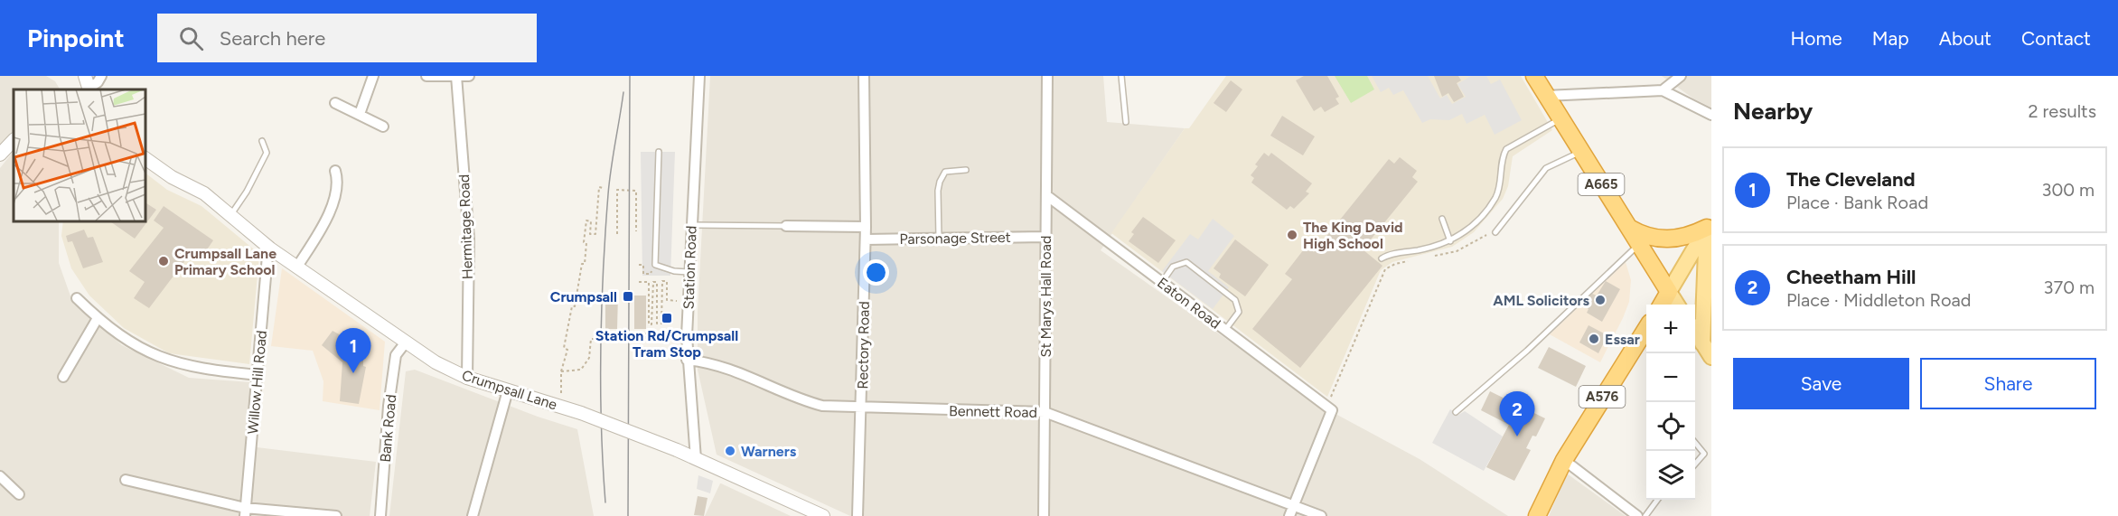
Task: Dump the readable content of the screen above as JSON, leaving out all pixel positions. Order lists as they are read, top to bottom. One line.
{"streets":{"highway":["A665","A576"],"street":["Hermitage Road","Parsonage Street","Station Road","St Marys Hall Road","Eaton Road","Rectory Road","Willow Hill Road","Crumpsall Lane","Bennett Road","Bank Road"]},"crossings":[["Hermitage Road","Crumpsall Lane"],["Parsonage Street","St Marys Hall Road"],["Parsonage Street","Rectory Road"],["Station Road","Crumpsall Lane"],["Station Road","Bennett Road"],["St Marys Hall Road","Eaton Road"],["St Marys Hall Road","Bennett Road"],["Rectory Road","Bennett Road"],["Willow Hill Road","Crumpsall Lane"],["Crumpsall Lane","Bank Road"]],"places":{"other":["The King David High School","Crumpsall Lane Primary School","AML Solicitors","Essar","Warners"],"transit":["Crumpsall","Station Rd/Crumpsall Tram Stop"]},"page":{"header":"Pinpoint","search":"Search here","nav":["Home","Map","About","Contact"],"heading":["Nearby","2 results"],"list":[{"mark":"1","name":"The Cleveland","note":"Place · Bank Road","value":"300 m"},{"mark":"2","name":"Cheetham Hill","note":"Place · Middleton Road","value":"370 m"}],"map_buttons":["+","−"],"pins":["1","2"],"buttons":["Save","Share"]}}
